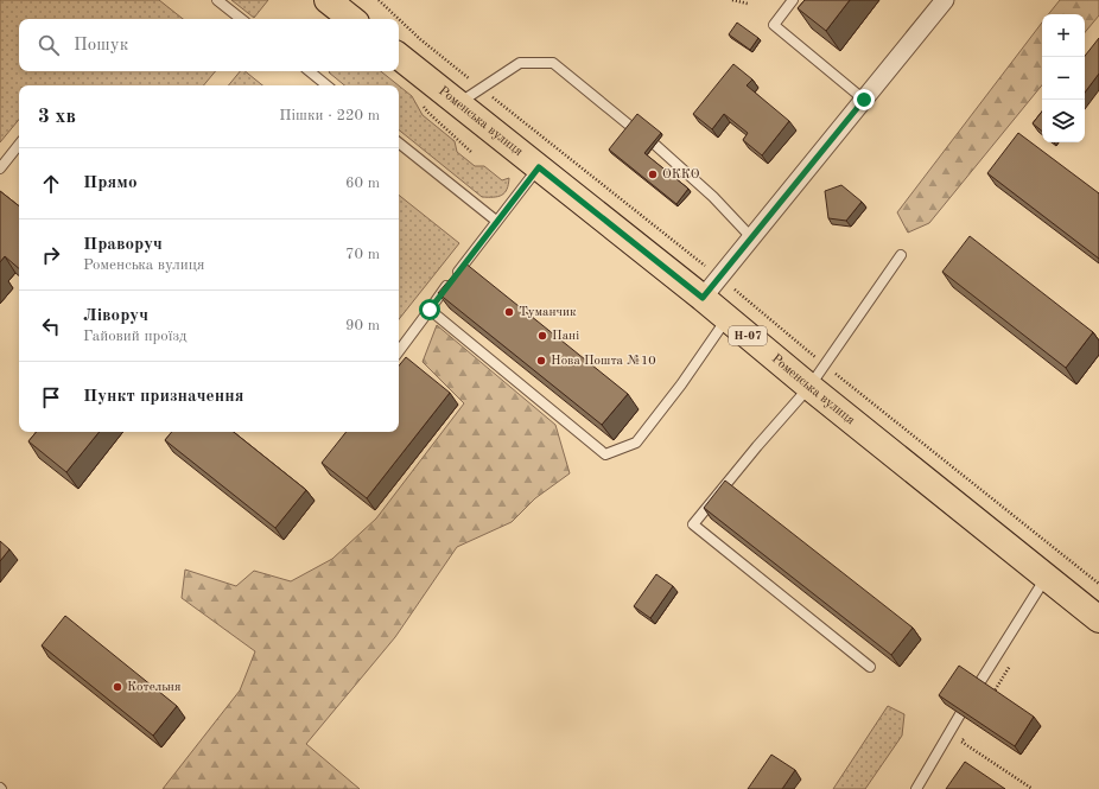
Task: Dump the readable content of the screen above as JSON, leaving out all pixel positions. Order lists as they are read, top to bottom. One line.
{"streets":{"main road":["Роменська вулиця","Н-07"]},"places":["ОККО","Туманчик","Пані","Нова Пошта №10","Котельня"],"page":{"map_buttons":["+","−"],"search":"Пошук","heading":["3 хв","Пішки · 220 m"],"list":[["Прямо","60 m"],["Праворуч","Роменська вулиця","70 m"],["Ліворуч","Гайовий проїзд","90 m"],"Пункт призначення"]}}
